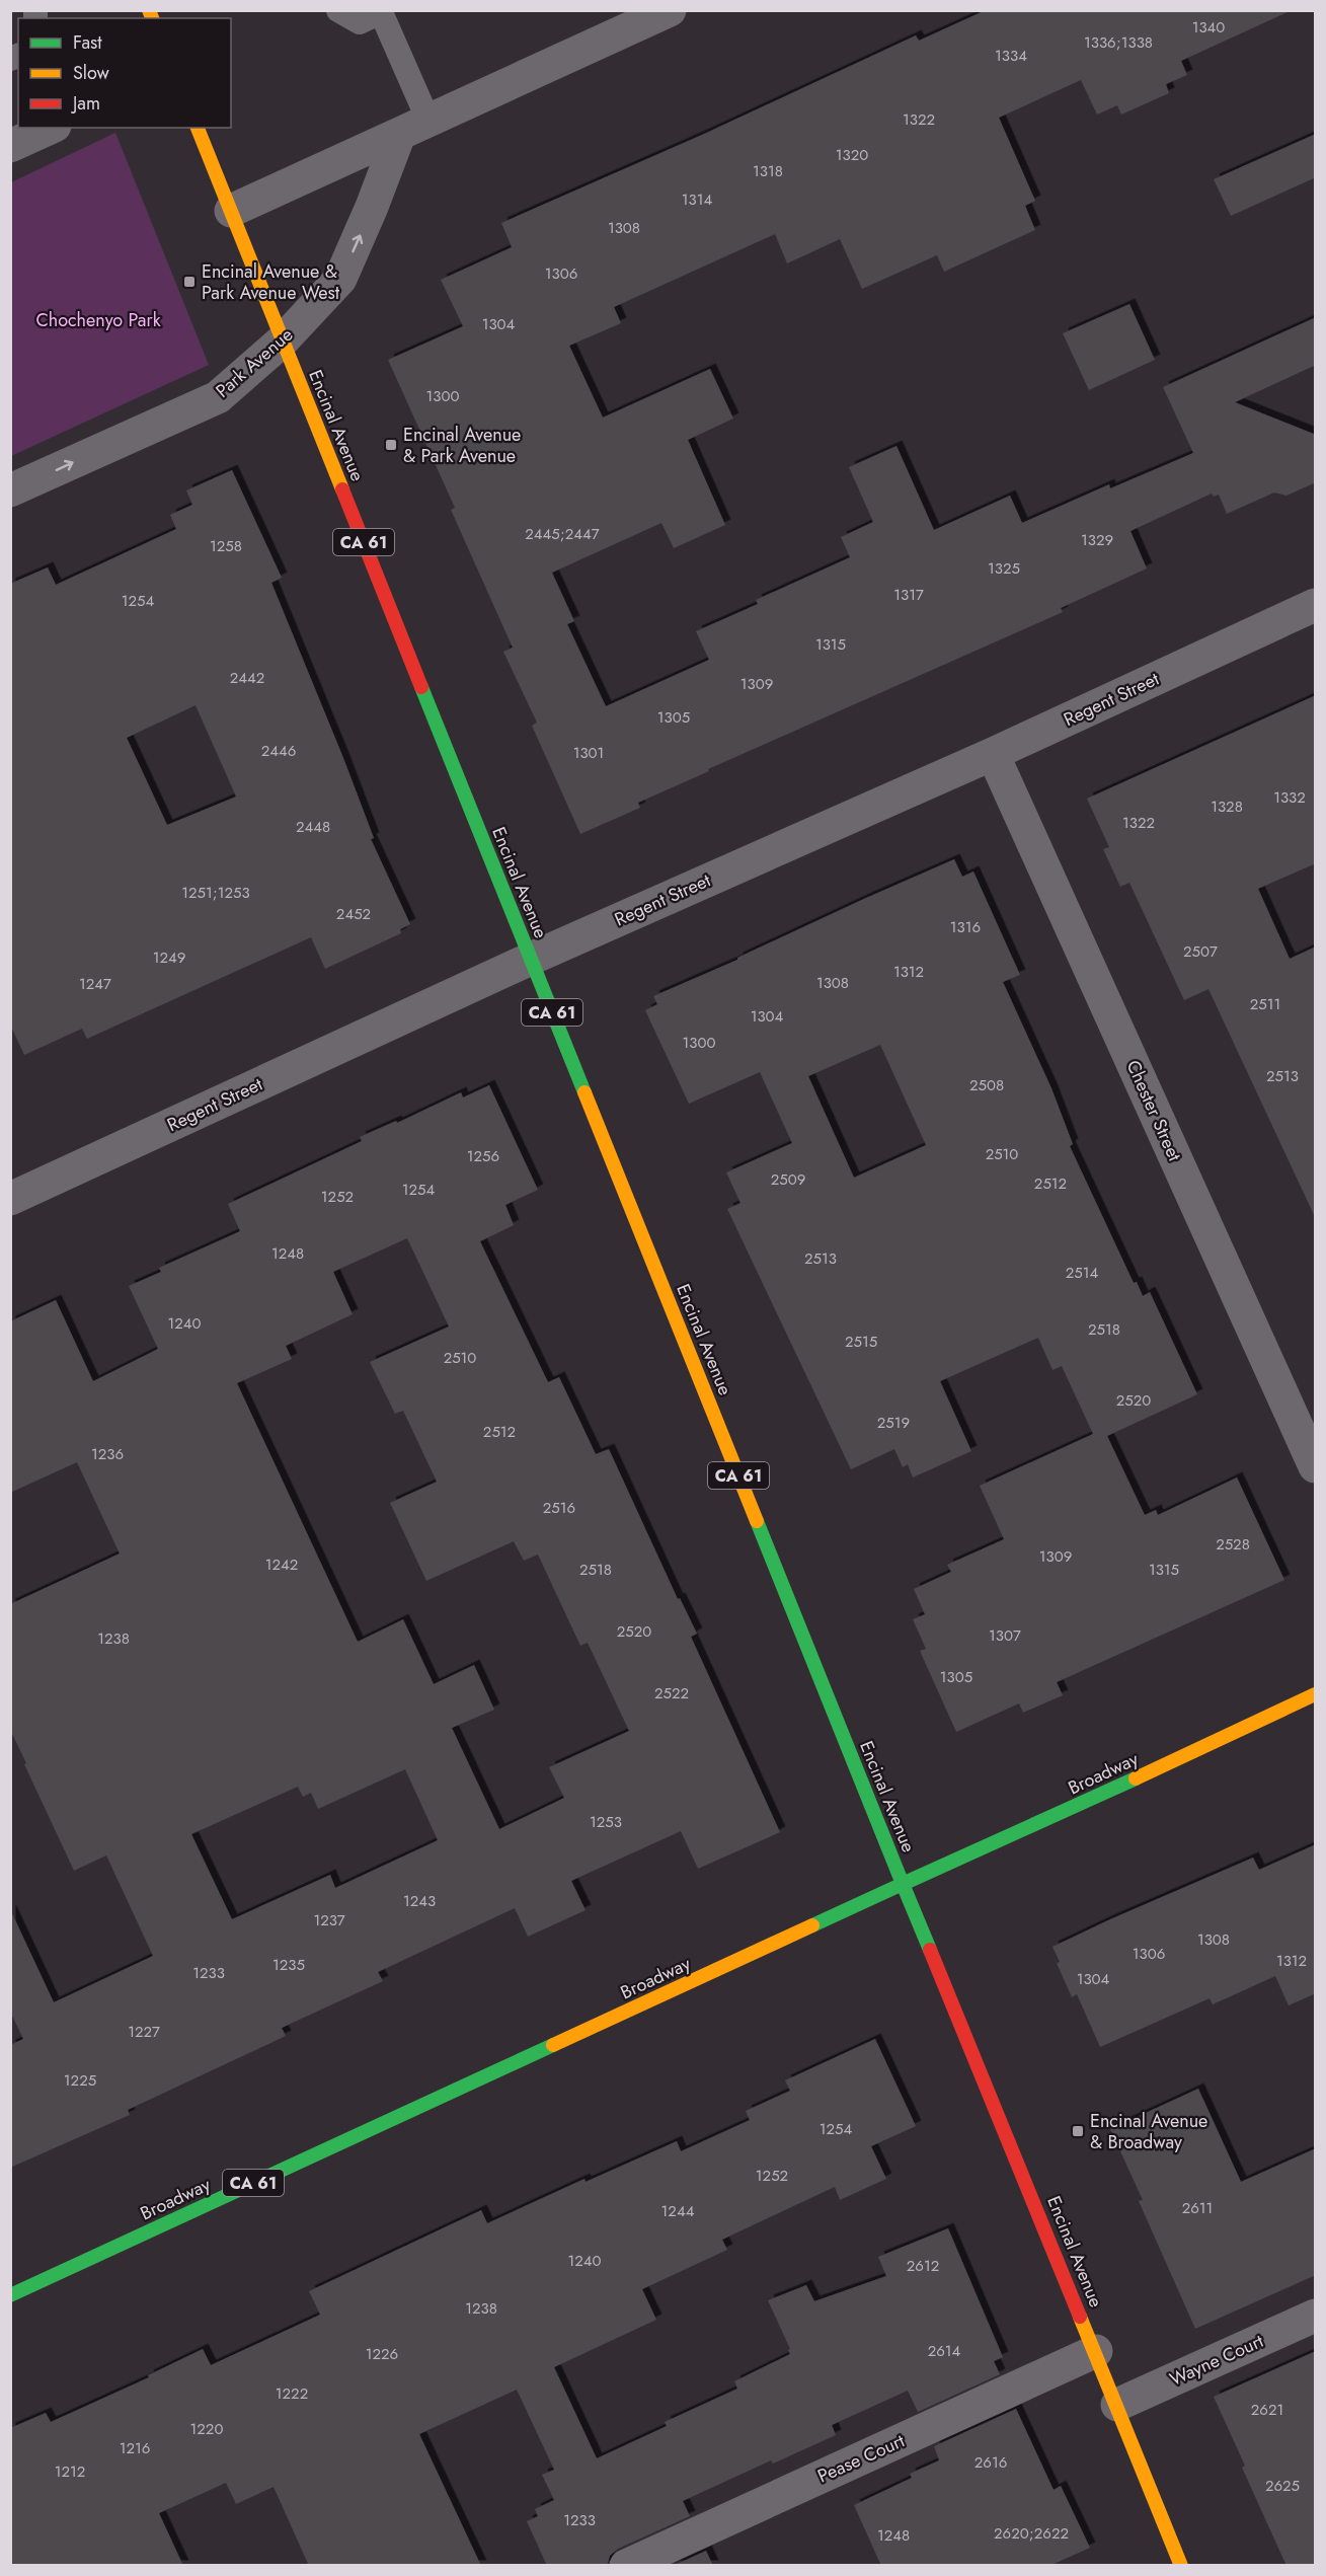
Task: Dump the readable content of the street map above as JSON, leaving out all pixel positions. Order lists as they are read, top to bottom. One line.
{"streets":{"main road":["Encinal Avenue","CA 61","Broadway"],"street":["Park Avenue","Regent Street","Chester Street","Wayne Court","Pease Court"]},"crossings":[["Park Avenue","Encinal Avenue"],["Encinal Avenue","Regent Street"],["Encinal Avenue","Broadway"],["Encinal Avenue","Wayne Court"],["Encinal Avenue","Pease Court"],["Regent Street","Chester Street"]],"parks":["Chochenyo Park"],"places":{"transit":["Encinal Avenue & Park Avenue West","Encinal Avenue & Park Avenue","Encinal Avenue & Broadway"]},"house_numbers":["1340","1336;1338","1334","1322","1320","1318","1314","1308","1306","1304","1300","2445;2447","1329","1258","1325","1317","1254","1315","2442","1309","1305","2446","1301","1332","1328","1322","2448","1251;1253","2452","1316","2507","1249","1312","1308","1247","2511","1304","1300","2513","2508","2510","1256","2509","2512","1254","1252","1248","2513","2514","1240","2518","2515","2510","2520","2519","2512","1236","2516","2528","1309","1242","2518","1315","2520","1307","1238","1305","2522","1253","1243","1237","1308","1306","1312","1235","1233","1304","1227","1225","1254","1252","2611","1244","1240","2612","1238","2614","1226","1222","2621","1220","1216","2616","1212","2625","1233","2620;2622","1248"],"legend":["Fast","Slow","Jam"]}
